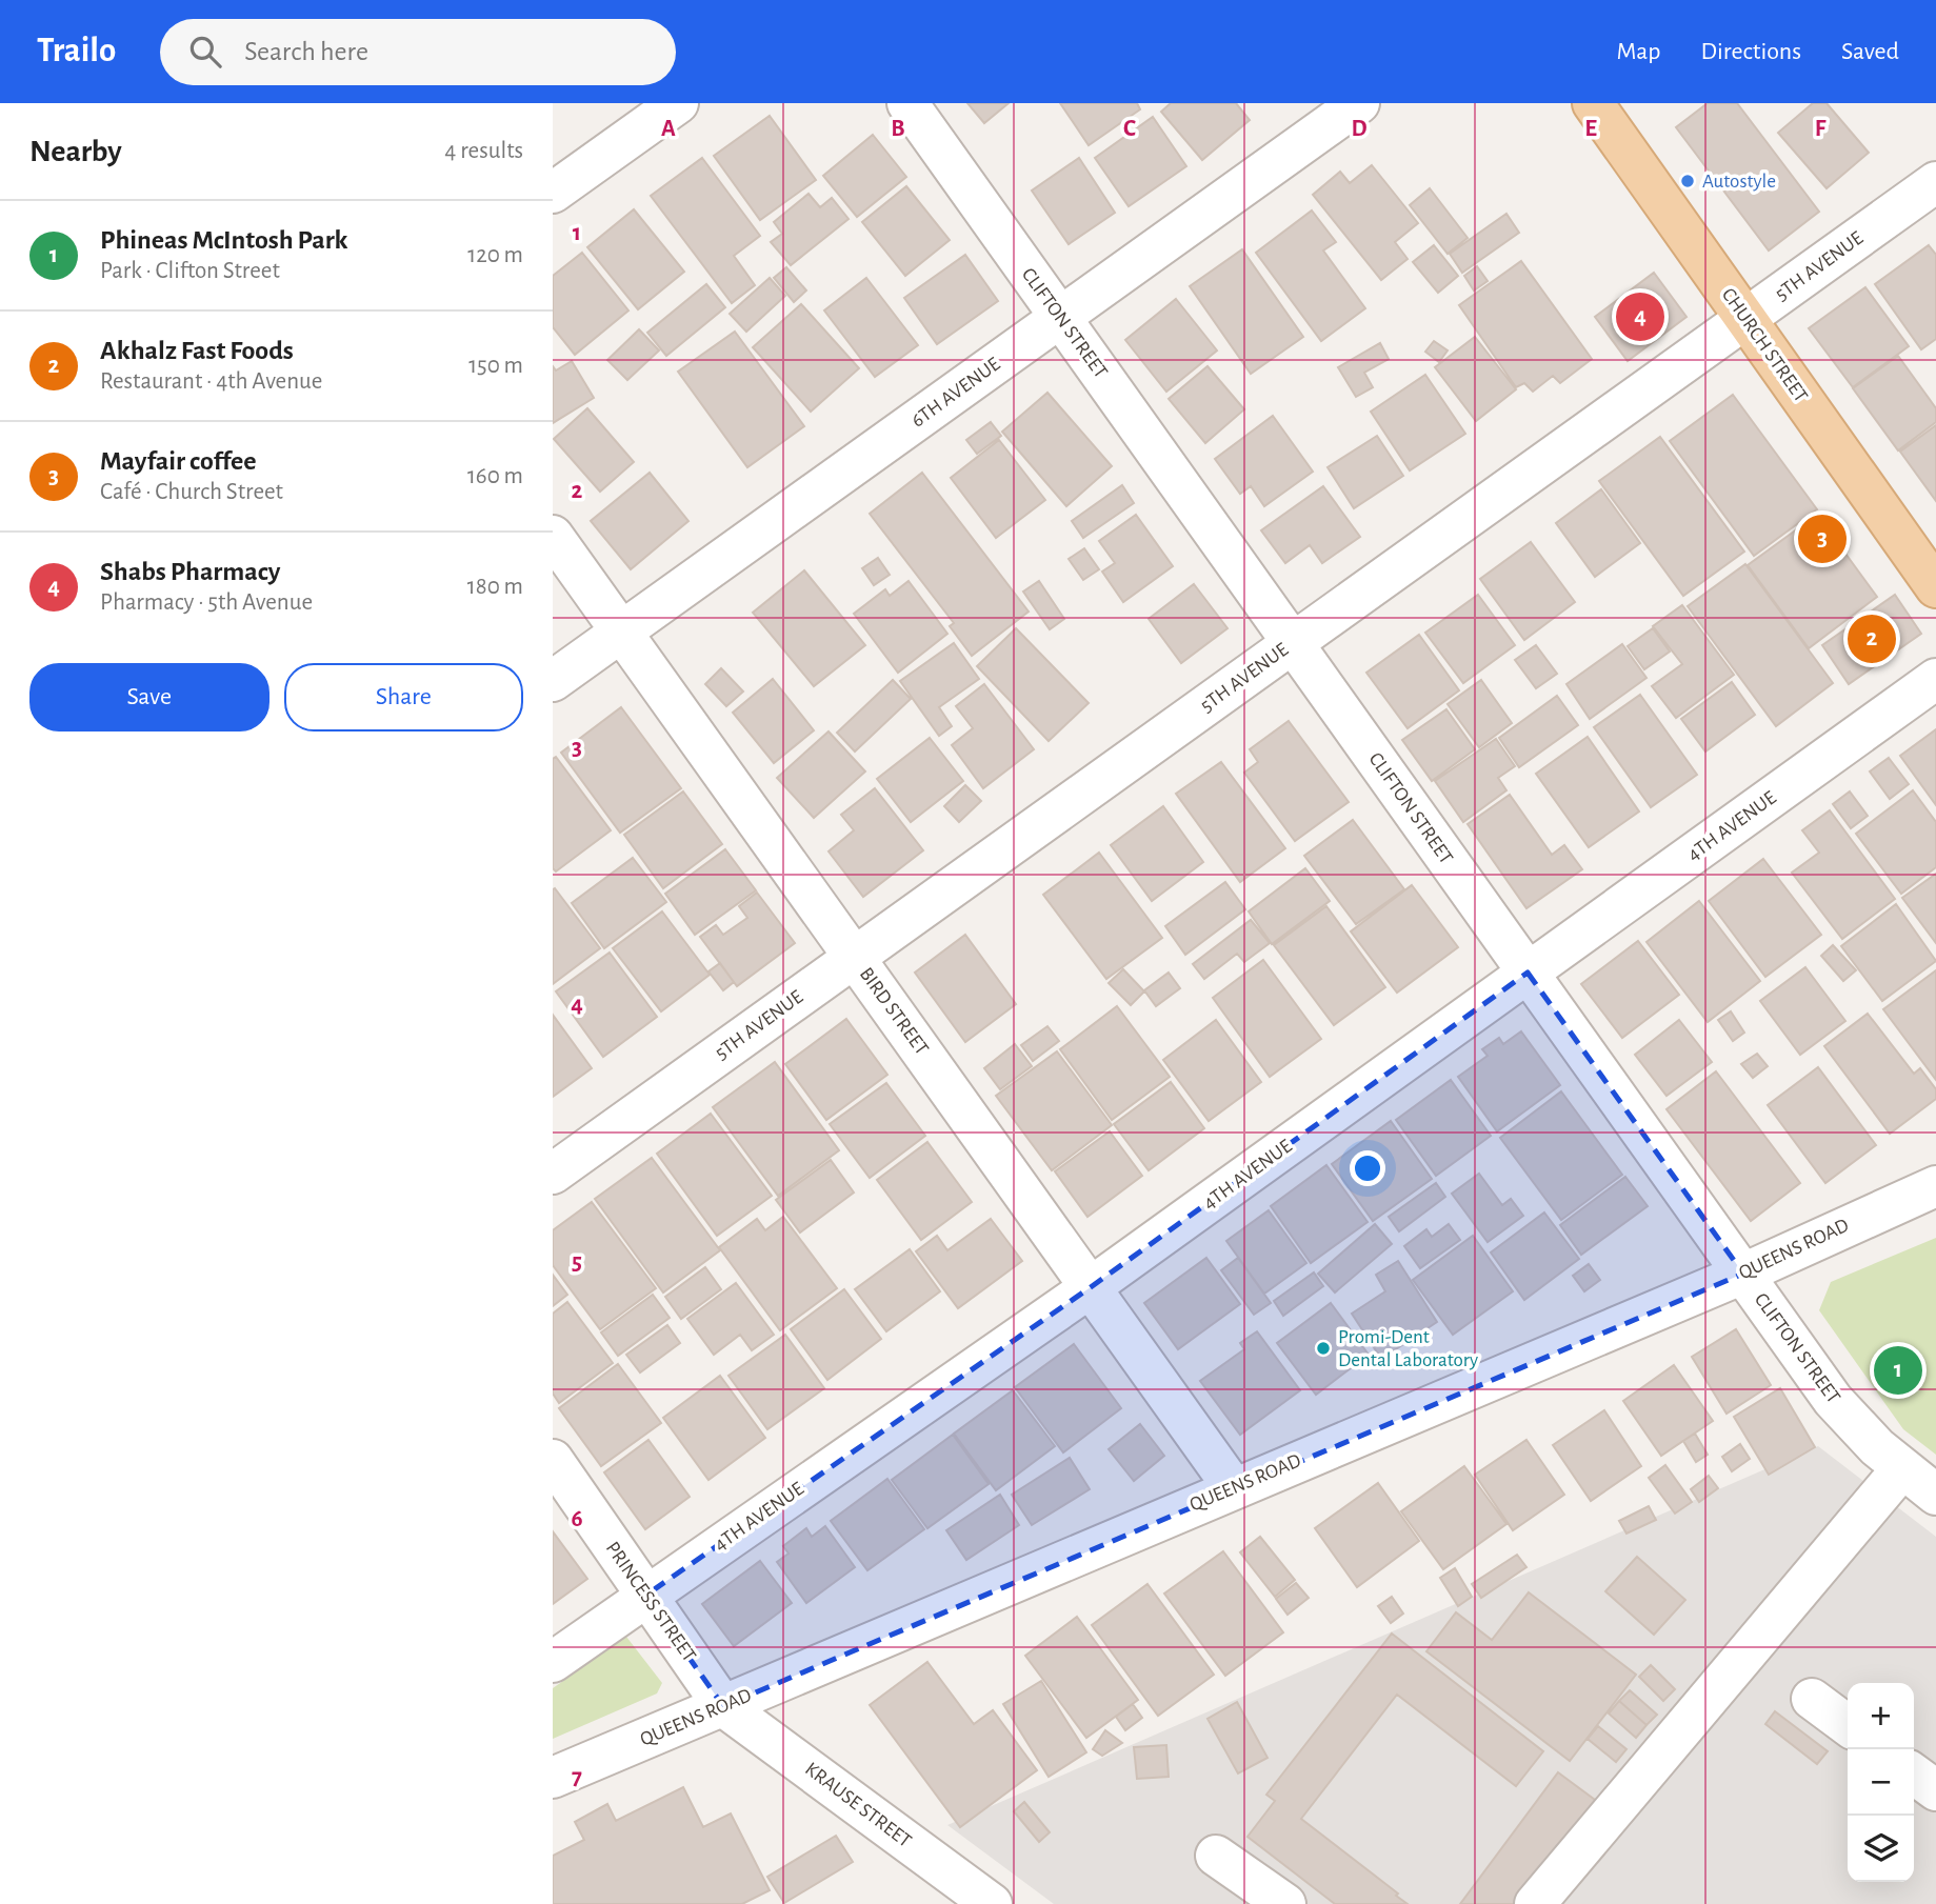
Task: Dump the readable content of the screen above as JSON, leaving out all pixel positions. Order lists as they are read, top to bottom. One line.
{"streets":{"main road":["CHURCH STREET"],"street":["5TH AVENUE","CLIFTON STREET","6TH AVENUE","4TH AVENUE","BIRD STREET","QUEENS ROAD","PRINCESS STREET","KRAUSE STREET"]},"crossings":[["5TH AVENUE","CLIFTON STREET"],["5TH AVENUE","CHURCH STREET"],["5TH AVENUE","BIRD STREET"],["CLIFTON STREET","6TH AVENUE"],["CLIFTON STREET","4TH AVENUE"],["CLIFTON STREET","QUEENS ROAD"],["6TH AVENUE","BIRD STREET"],["4TH AVENUE","BIRD STREET"],["4TH AVENUE","PRINCESS STREET"],["BIRD STREET","QUEENS ROAD"],["QUEENS ROAD","PRINCESS STREET"],["QUEENS ROAD","KRAUSE STREET"],["PRINCESS STREET","KRAUSE STREET"]],"places":["Autostyle","Promi-Dent Dental Laboratory"],"page":{"header":"Trailo","search":"Search here","nav":["Map","Directions","Saved"],"heading":["Nearby","4 results"],"list":[{"mark":"1","name":"Phineas McIntosh Park","note":"Park · Clifton Street","value":"120 m"},{"mark":"2","name":"Akhalz Fast Foods","note":"Restaurant · 4th Avenue","value":"150 m"},{"mark":"3","name":"Mayfair coffee","note":"Café · Church Street","value":"160 m"},{"mark":"4","name":"Shabs Pharmacy","note":"Pharmacy · 5th Avenue","value":"180 m"}],"pins":["4","3","2","1"],"buttons":["Save","Share"],"map_buttons":["+","−"]},"grid":{"columns":["A","B","C","D","E","F"],"rows":["1","2","3","4","5","6","7"]}}
